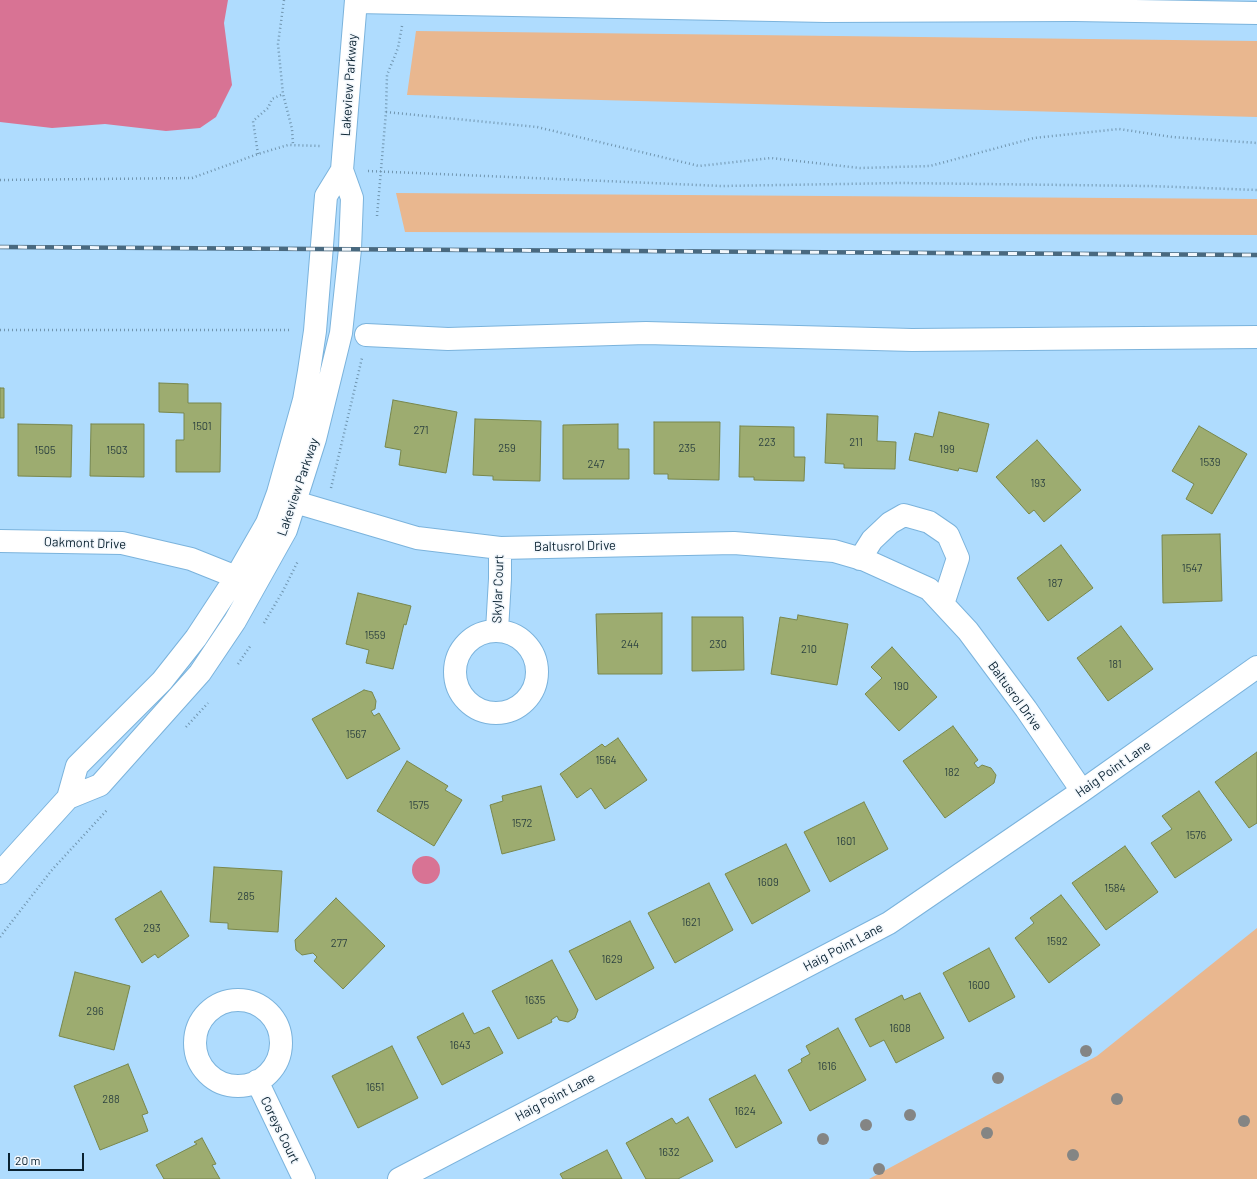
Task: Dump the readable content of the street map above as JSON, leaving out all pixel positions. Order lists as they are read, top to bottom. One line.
{"streets":{"street":["Lakeview Parkway","Oakmont Drive","Baltusrol Drive","Skylar Court","Haig Point Lane","Coreys Court"]},"crossings":[["Lakeview Parkway","Oakmont Drive"],["Lakeview Parkway","Baltusrol Drive"],["Baltusrol Drive","Skylar Court"],["Baltusrol Drive","Haig Point Lane"]],"house_numbers":["1501","271","223","211","259","235","199","1505","1503","1539","247","193","1547","187","1559","244","230","210","181","190","1567","1564","182","1575","1572","1576","1601","1609","1584","285","1621","293","1592","277","1629","1600","1635","296","1608","1643","1616","1651","288","1624","1632"],"scale_bar":"20 m"}
